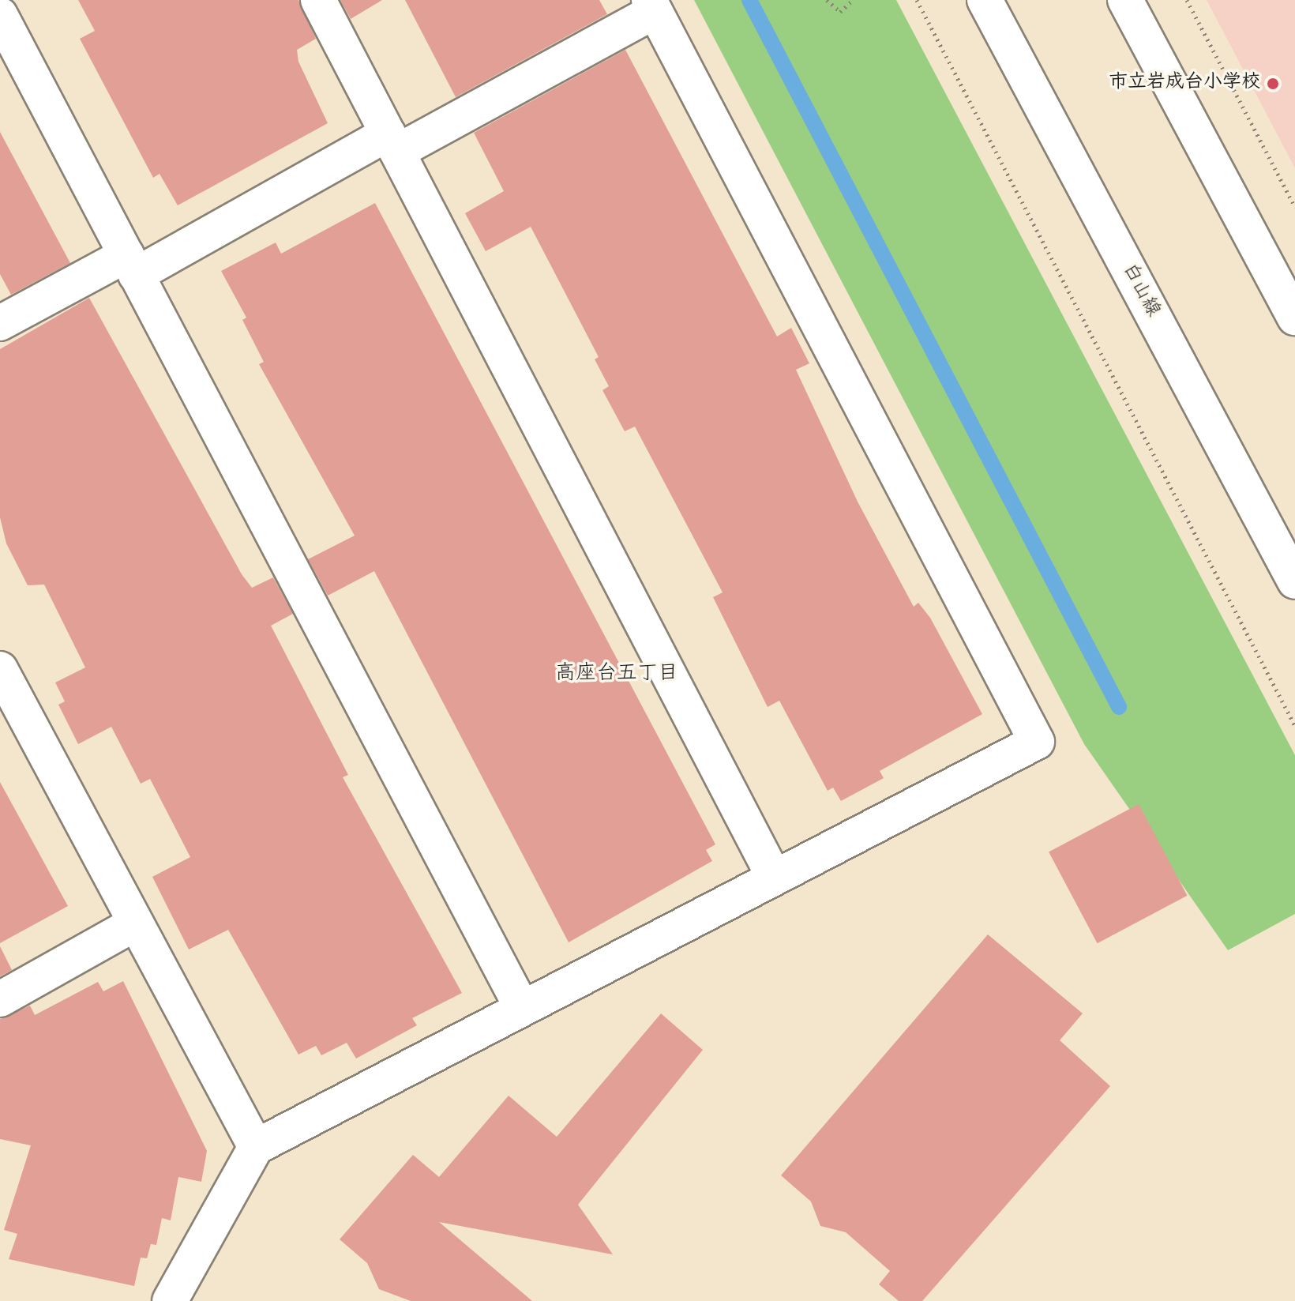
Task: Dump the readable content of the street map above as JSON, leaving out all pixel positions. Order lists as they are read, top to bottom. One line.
{"streets":{"street":["白山線"]},"districts":["高座台五丁目"],"places":["市立岩成台小学校"]}
